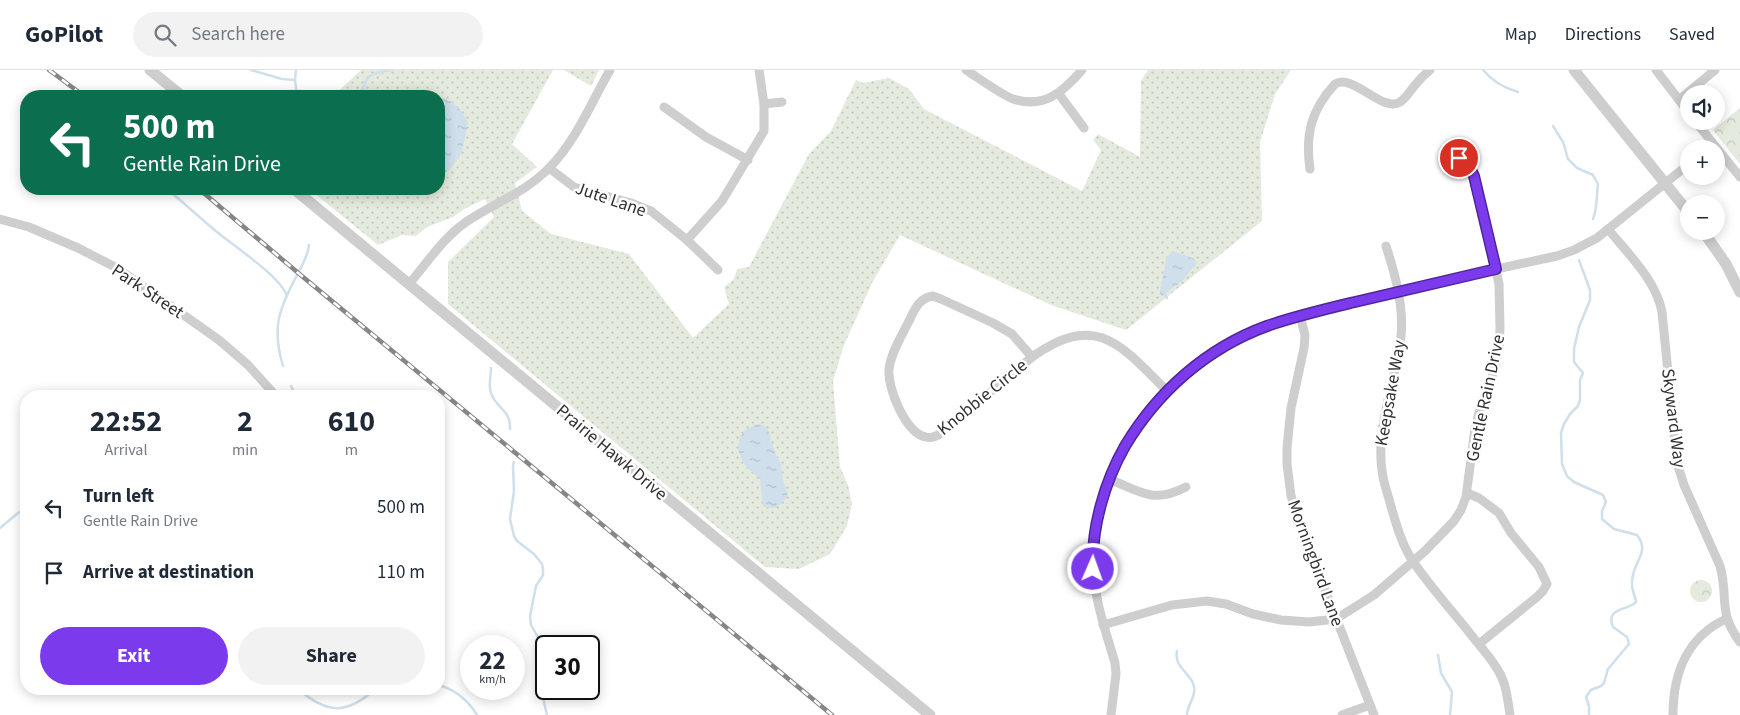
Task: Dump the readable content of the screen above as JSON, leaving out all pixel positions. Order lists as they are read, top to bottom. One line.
{"streets":{"street":["Jute Lane","Park Street","Keepsake Way","Knobbie Circle","Gentle Rain Drive","Skyward Way","Prairie Hawk Drive","Morningbird Lane"]},"crossings":[["Keepsake Way","Gentle Rain Drive"],["Gentle Rain Drive","Morningbird Lane"]],"page":{"header":"GoPilot","search":"Search here","nav":["Map","Directions","Saved"],"map_buttons":["+","−"],"turn":["500 m","Gentle Rain Drive"],"eta":["22:52","Arrival","2","min","610","m"],"list":[{"name":"Turn left","note":"Gentle Rain Drive","value":"500 m"},{"name":"Arrive at destination","value":"110 m"}],"buttons":["Exit","Share"],"speed":"22 km/h","limit":"30"}}
